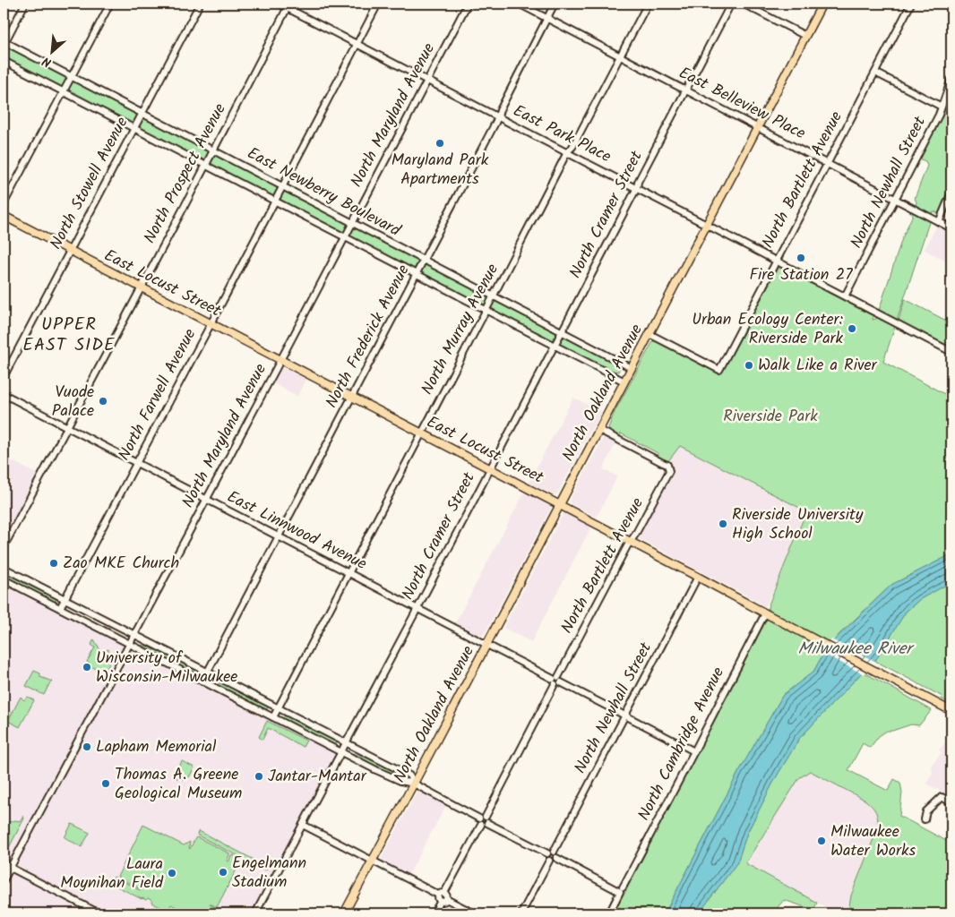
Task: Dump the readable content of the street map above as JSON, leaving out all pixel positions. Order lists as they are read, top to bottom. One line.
{"streets":{"main road":["East Locust Street","North Oakland Avenue"],"street":["East Belleview Place","North Maryland Avenue","East Park Place","North Prospect Avenue","North Bartlett Avenue","North Newhall Street","North Stowell Avenue","East Newberry Boulevard","North Cramer Street","North Murray Avenue","North Frederick Avenue","North Farwell Avenue","East Linnwood Avenue","North Cambridge Avenue"]},"crossings":[["East Belleview Place","North Bartlett Avenue"],["East Belleview Place","North Newhall Street"],["East Belleview Place","North Cramer Street"],["East Belleview Place","North Murray Avenue"],["East Belleview Place","North Frederick Avenue"],["East Belleview Place","North Oakland Avenue"],["North Maryland Avenue","East Park Place"],["North Maryland Avenue","East Newberry Boulevard"],["North Maryland Avenue","East Locust Street"],["North Maryland Avenue","East Linnwood Avenue"],["East Park Place","North Prospect Avenue"],["East Park Place","North Bartlett Avenue"],["East Park Place","North Newhall Street"],["East Park Place","North Cramer Street"],["East Park Place","North Murray Avenue"],["East Park Place","North Frederick Avenue"],["East Park Place","North Oakland Avenue"],["East Park Place","North Farwell Avenue"],["North Prospect Avenue","East Newberry Boulevard"],["North Prospect Avenue","East Locust Street"],["North Prospect Avenue","East Linnwood Avenue"],["North Bartlett Avenue","East Locust Street"],["North Bartlett Avenue","North Oakland Avenue"],["North Bartlett Avenue","East Linnwood Avenue"],["North Newhall Street","East Locust Street"],["North Newhall Street","East Linnwood Avenue"],["North Stowell Avenue","East Newberry Boulevard"],["North Stowell Avenue","East Locust Street"],["East Newberry Boulevard","North Cramer Street"],["East Newberry Boulevard","North Murray Avenue"],["East Newberry Boulevard","North Frederick Avenue"],["East Newberry Boulevard","North Oakland Avenue"],["East Newberry Boulevard","North Farwell Avenue"],["North Cramer Street","East Locust Street"],["North Cramer Street","East Linnwood Avenue"],["East Locust Street","North Murray Avenue"],["East Locust Street","North Frederick Avenue"],["East Locust Street","North Oakland Avenue"],["East Locust Street","North Farwell Avenue"],["East Locust Street","North Cambridge Avenue"],["North Murray Avenue","East Linnwood Avenue"],["North Frederick Avenue","East Linnwood Avenue"],["North Oakland Avenue","East Linnwood Avenue"],["North Farwell Avenue","East Linnwood Avenue"],["East Linnwood Avenue","North Cambridge Avenue"]],"districts":["UPPER EAST SIDE"],"water":["Milwaukee River"],"parks":["Riverside Park"],"places":["Maryland Park Apartments","Fire Station 27","Urban Ecology Center: Riverside Park","Walk Like a River","Vuode Palace","Riverside University High School","Zao MKE Church","University of Wisconsin-Milwaukee","Lapham Memorial","Jantar-Mantar","Thomas A. Greene Geological Museum","Milwaukee Water Works","Engelmann Stadium","Laura Moynihan Field"],"north":"bottom left"}
